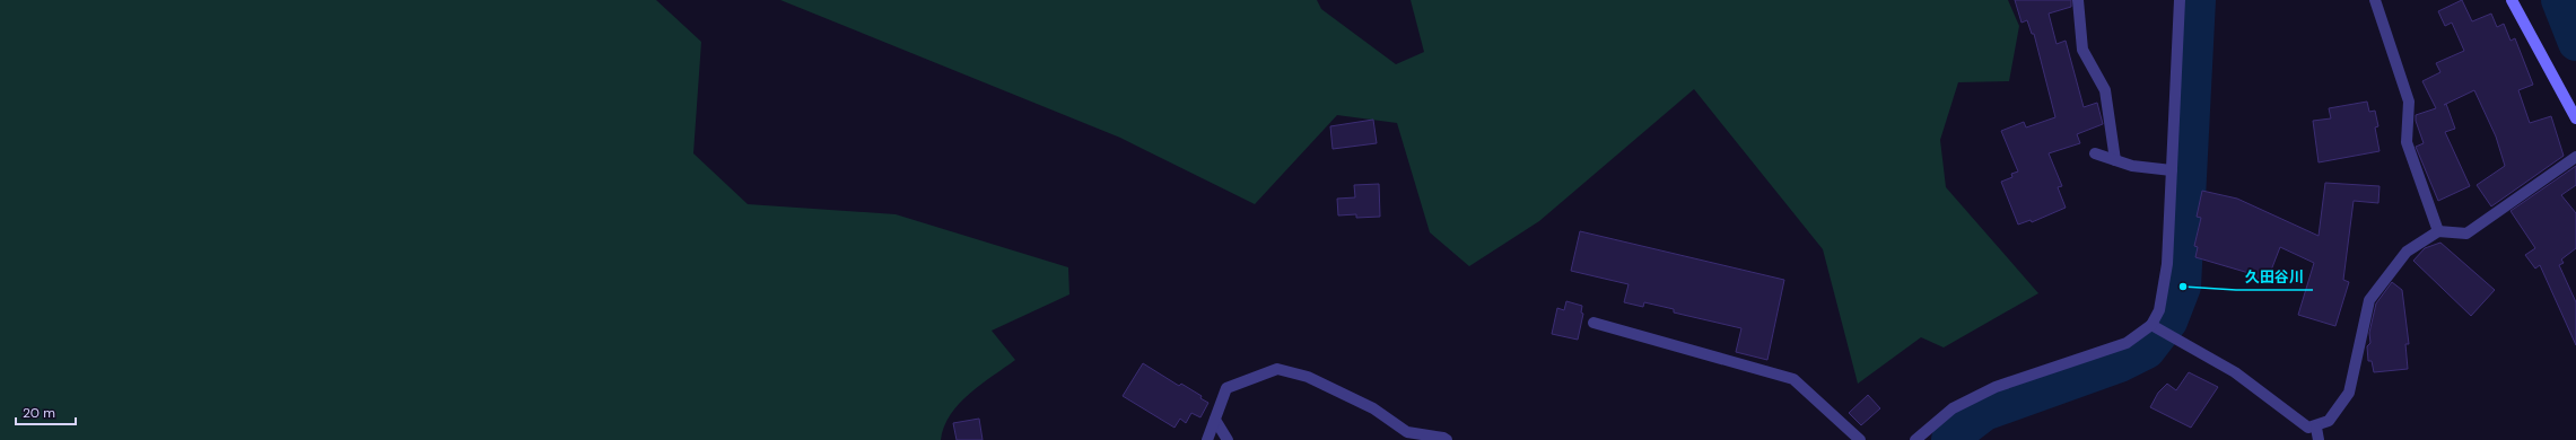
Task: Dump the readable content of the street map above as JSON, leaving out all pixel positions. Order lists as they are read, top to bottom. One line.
{"places":["久田谷川"],"scale_bar":"20 m"}
